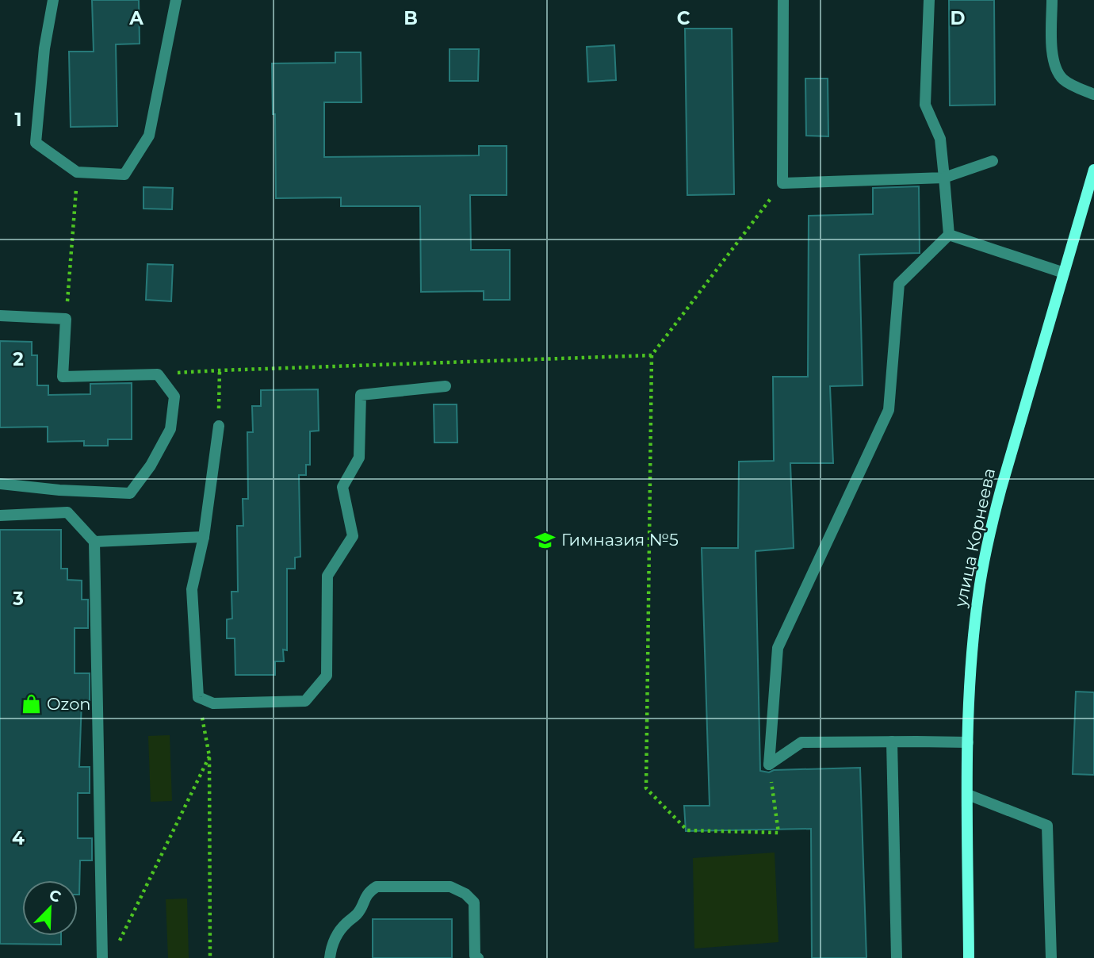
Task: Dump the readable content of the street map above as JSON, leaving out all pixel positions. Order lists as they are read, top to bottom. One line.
{"streets":{"street":["улица Корнеева"]},"places":{"school or university":["Гимназия №5"],"shop":["Ozon"]},"north":"top right","grid":{"columns":["A","B","C","D"],"rows":["1","2","3","4"]}}
